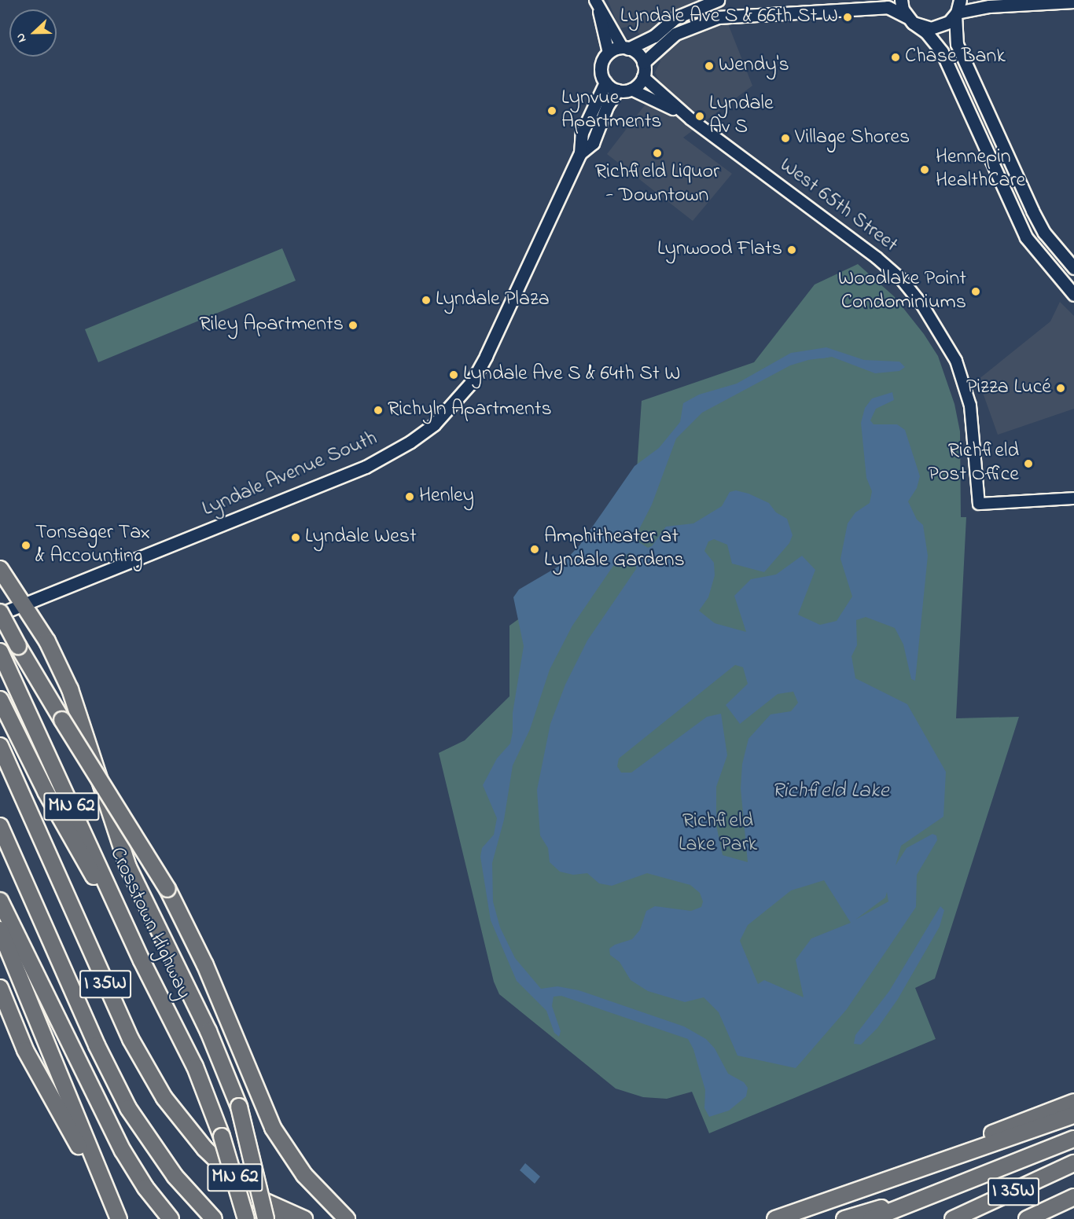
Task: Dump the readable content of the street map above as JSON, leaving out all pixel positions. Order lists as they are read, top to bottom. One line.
{"streets":{"highway":["MN 62","Crosstown Highway","I 35W"],"main road":["Lyndale Avenue South"],"street":["West 65th Street"]},"crossings":[["West 65th Street","Lyndale Avenue South"]],"water":["Richfield Lake"],"parks":["Richfield Lake Park"],"places":["Lyndale Ave S & 66th St W","Chase Bank","Wendy's","Lynvue Apartments","Lyndale Av S","Village Shores","Richfield Liquor - Downtown","Hennepin HealthCare","Lynwood Flats","Woodlake Point Condominiums","Lyndale Plaza","Riley Apartments","Lyndale Ave S & 64th St W","Pizza Lucé","Richyln Apartments","Richfield Post Office","Henley","Lyndale West","Tonsager Tax & Accounting","Amphitheater at Lyndale Gardens"],"north":"left"}
